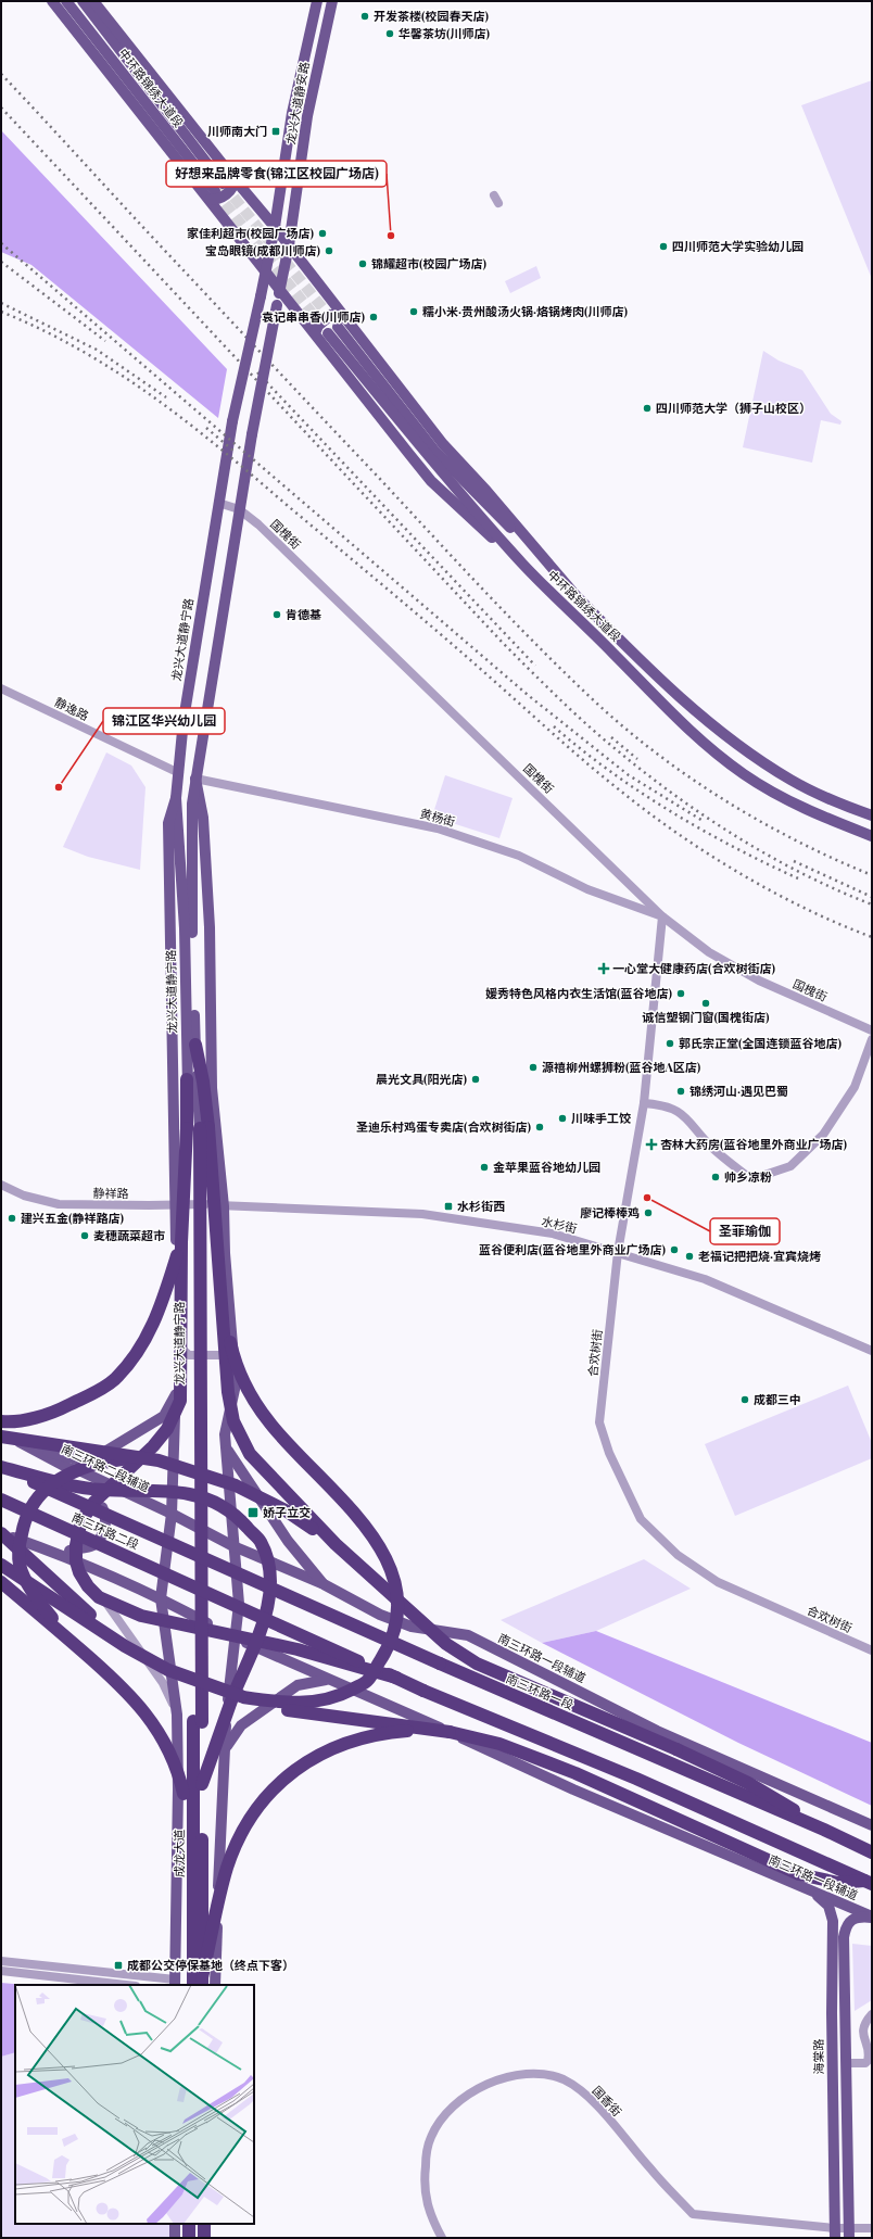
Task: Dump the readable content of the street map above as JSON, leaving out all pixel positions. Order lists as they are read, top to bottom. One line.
{"streets":{"highway":["龙兴大道静宁路","南三环路二段","南三环路一段","成龙大道"],"main road":["中环路锦绣大道段","龙兴大道静安路","南三环路二段辅道","南三环路一段辅道","海棠路"],"street":["国槐街","静逸路","黄杨街","静祥路","水杉街","合欢树街","国香街"]},"crossings":[["龙兴大道静安路","龙兴大道静宁路"],["国槐街","龙兴大道静宁路"],["国槐街","黄杨街"],["国槐街","合欢树街"],["龙兴大道静宁路","静逸路"],["龙兴大道静宁路","黄杨街"],["龙兴大道静宁路","成龙大道"],["黄杨街","合欢树街"],["静祥路","水杉街"],["水杉街","合欢树街"],["南三环路二段辅道","南三环路一段辅道"],["南三环路二段","南三环路一段"],["南三环路一段辅道","海棠路"],["海棠路","国香街"]],"places":{"other":["开发茶楼(校园春天店)","华馨茶坊(川师店)","家佳利超市(校园广场店)","好想来品牌零食(锦江区校园广场店)","四川师范大学实验幼儿园","宝岛眼镜(成都川师店)","锦耀超市(校园广场店)","糯小米·贵州酸汤火锅·烙锅烤肉(川师店)","袁记串串香(川师店)","四川师范大学（狮子山校区）","肯德基","锦江区华兴幼儿园","媛秀特色风格内衣生活馆(蓝谷地店)","诚信塑钢门窗(国槐街店)","郭氏宗正堂(全国连锁蓝谷地店)","源禧柳州螺狮粉(蓝谷地A区店)","晨光文具(阳光店)","锦绣河山·遇见巴蜀","川味手工饺","圣迪乐村鸡蛋专卖店(合欢树街店)","金苹果蓝谷地幼儿园","帅乡凉粉","圣菲瑜伽","廖记棒棒鸡","建兴五金(静祥路店)","麦穗蔬菜超市","蓝谷便利店(蓝谷地里外商业广场店)","老福记把把烧·宜宾烧烤","成都三中"],"transit":["川师南大门","水杉街西","娇子立交","成都公交停保基地（终点下客）"],"health":["一心堂大健康药店(合欢树街店)","杏林大药房(蓝谷地里外商业广场店)"]}}
